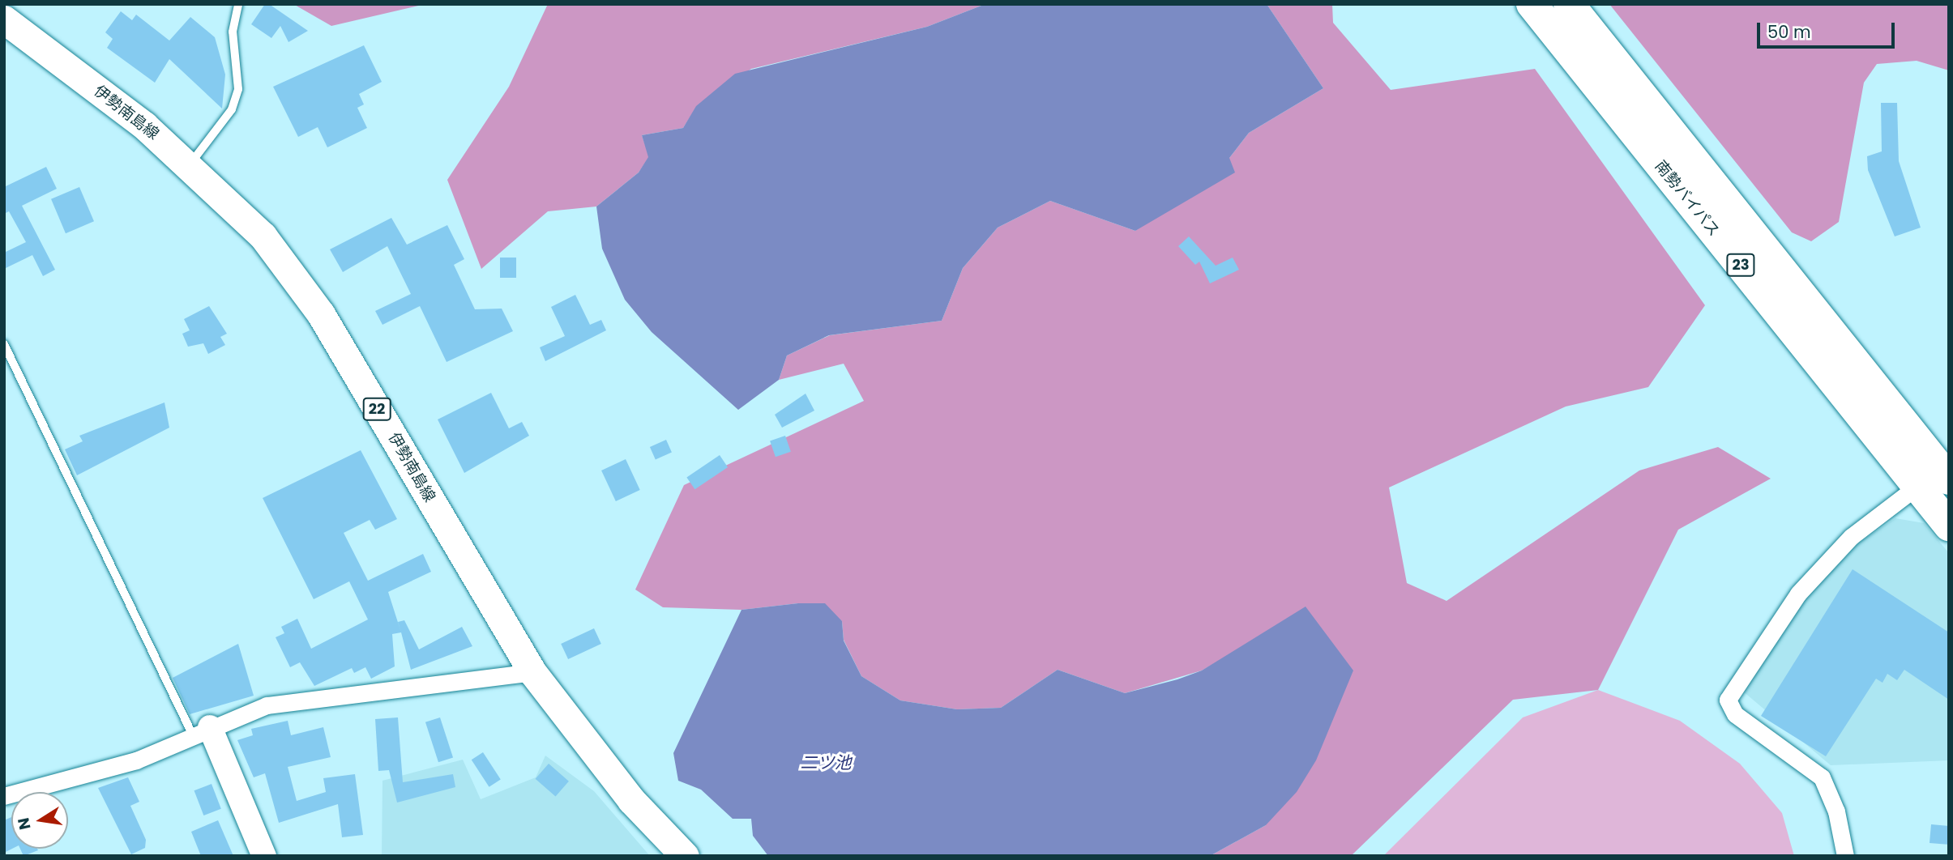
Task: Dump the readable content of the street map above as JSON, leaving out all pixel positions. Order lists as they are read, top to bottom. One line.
{"streets":{"highway":["南勢バイパス","23"],"main road":["伊勢南島線","22"]},"water":["二ツ池"],"scale_bar":"50 m","north":"left"}
